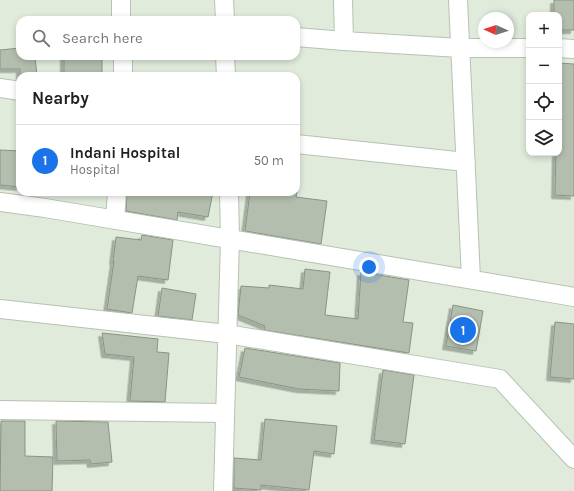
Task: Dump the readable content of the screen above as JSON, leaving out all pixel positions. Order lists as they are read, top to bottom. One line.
{"north":"left","page":{"map_buttons":["+","−"],"search":"Search here","heading":"Nearby","list":[{"mark":"1","name":"Indani Hospital","note":"Hospital","value":"50 m"}],"pins":"1"}}
